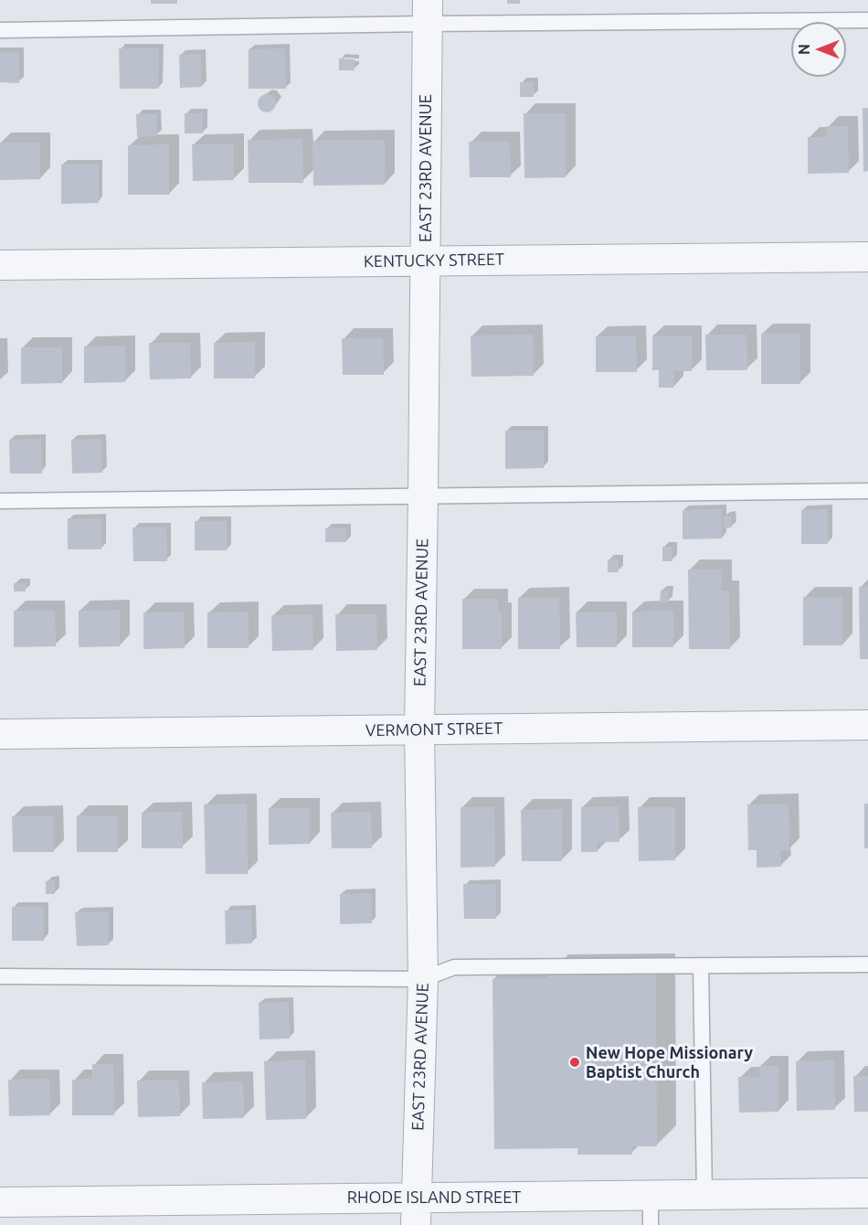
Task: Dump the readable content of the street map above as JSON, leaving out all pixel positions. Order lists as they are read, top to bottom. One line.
{"streets":{"street":["EAST 23RD AVENUE","KENTUCKY STREET","VERMONT STREET","RHODE ISLAND STREET"]},"crossings":[["EAST 23RD AVENUE","KENTUCKY STREET"],["EAST 23RD AVENUE","VERMONT STREET"],["EAST 23RD AVENUE","RHODE ISLAND STREET"]],"places":["New Hope Missionary Baptist Church"],"north":"left"}
